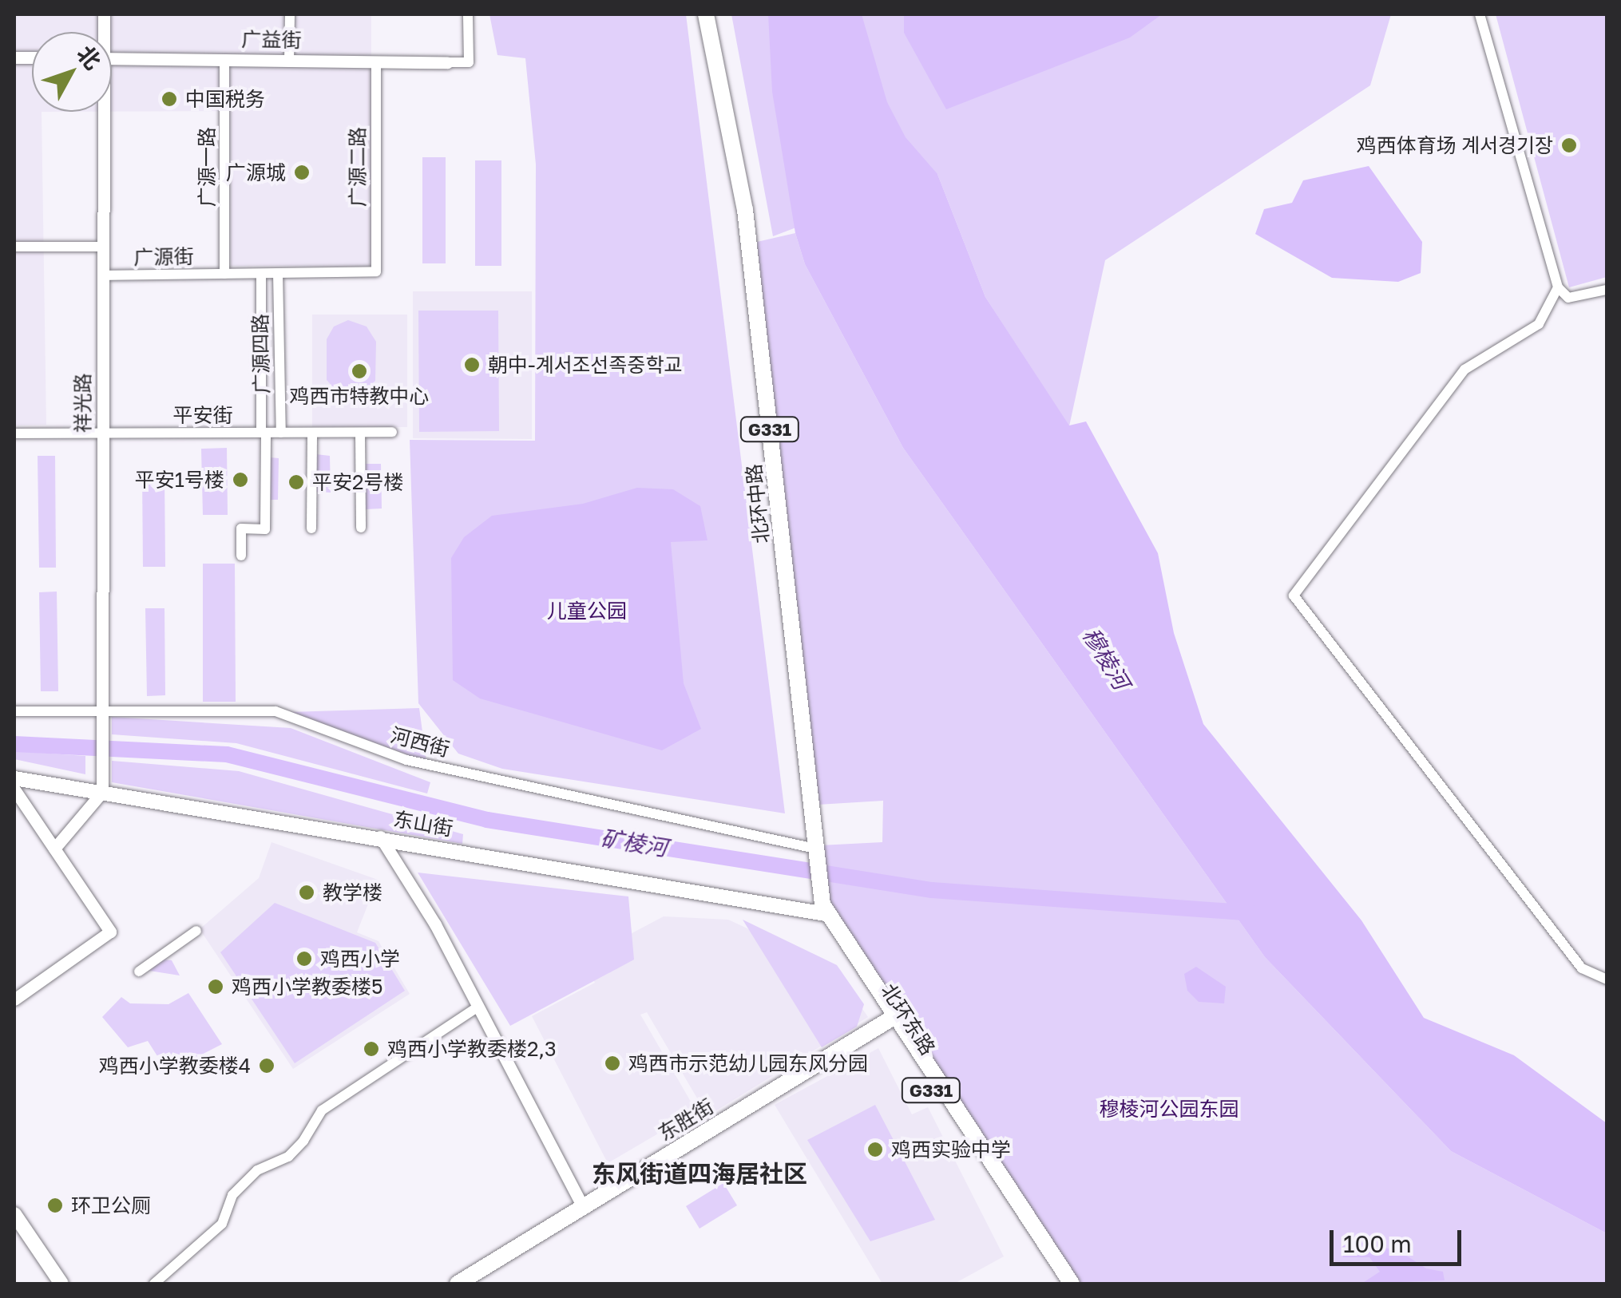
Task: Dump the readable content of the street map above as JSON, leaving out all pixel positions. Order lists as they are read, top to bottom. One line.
{"streets":{"highway":["G331","北环中路","北环东路","东胜街"],"main road":["东山街"],"street":["广益街","广源一路","广源二路","广源街","广源四路","祥光路","平安街","河西街"]},"crossings":[["广益街","广源一路"],["广益街","广源二路"],["广源一路","广源街"],["广源二路","广源街"],["广源街","广源四路"],["广源街","祥光路"],["广源四路","平安街"],["祥光路","平安街"],["祥光路","河西街"],["祥光路","东山街"],["北环中路","河西街"],["北环中路","东山街"],["北环中路","北环东路"],["东山街","北环东路"],["北环东路","东胜街"]],"districts":["东风街道四海居社区"],"water":["穆棱河","矿棱河"],"parks":["儿童公园","穆棱河公园东园"],"places":["中国税务","鸡西体育场 계서경기장","广源城","朝中-계서조선족중학교","鸡西市特教中心","平安1号楼","平安2号楼","教学楼","鸡西小学","鸡西小学教委楼5","鸡西小学教委楼2,3","鸡西市示范幼儿园东风分园","鸡西小学教委楼4","鸡西实验中学","环卫公厕"],"scale_bar":"100 m","north":"top right"}
